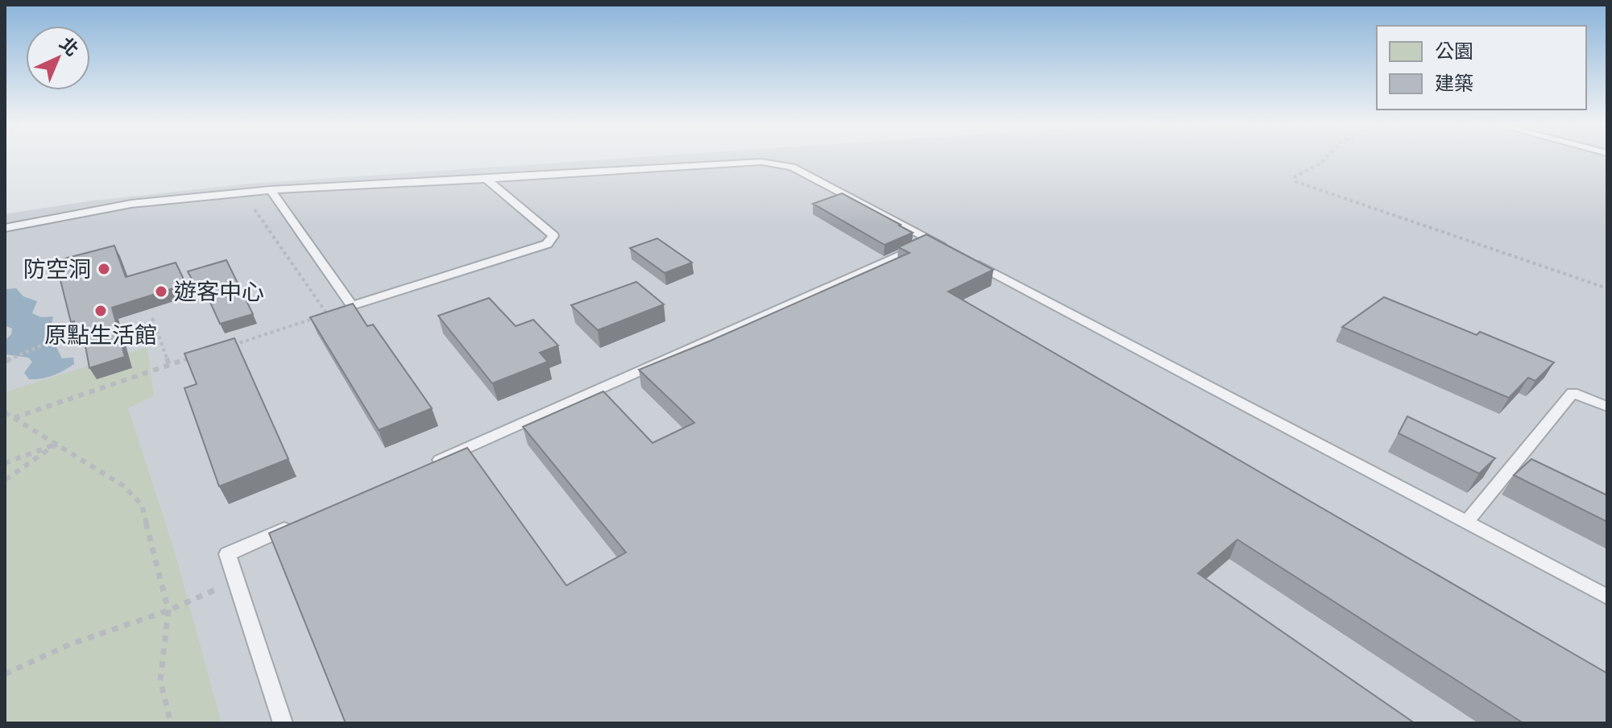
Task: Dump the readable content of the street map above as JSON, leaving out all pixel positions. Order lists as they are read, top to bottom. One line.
{"places":["防空洞","遊客中心","原點生活館"],"legend":["公園","建築"],"north":"top right"}
